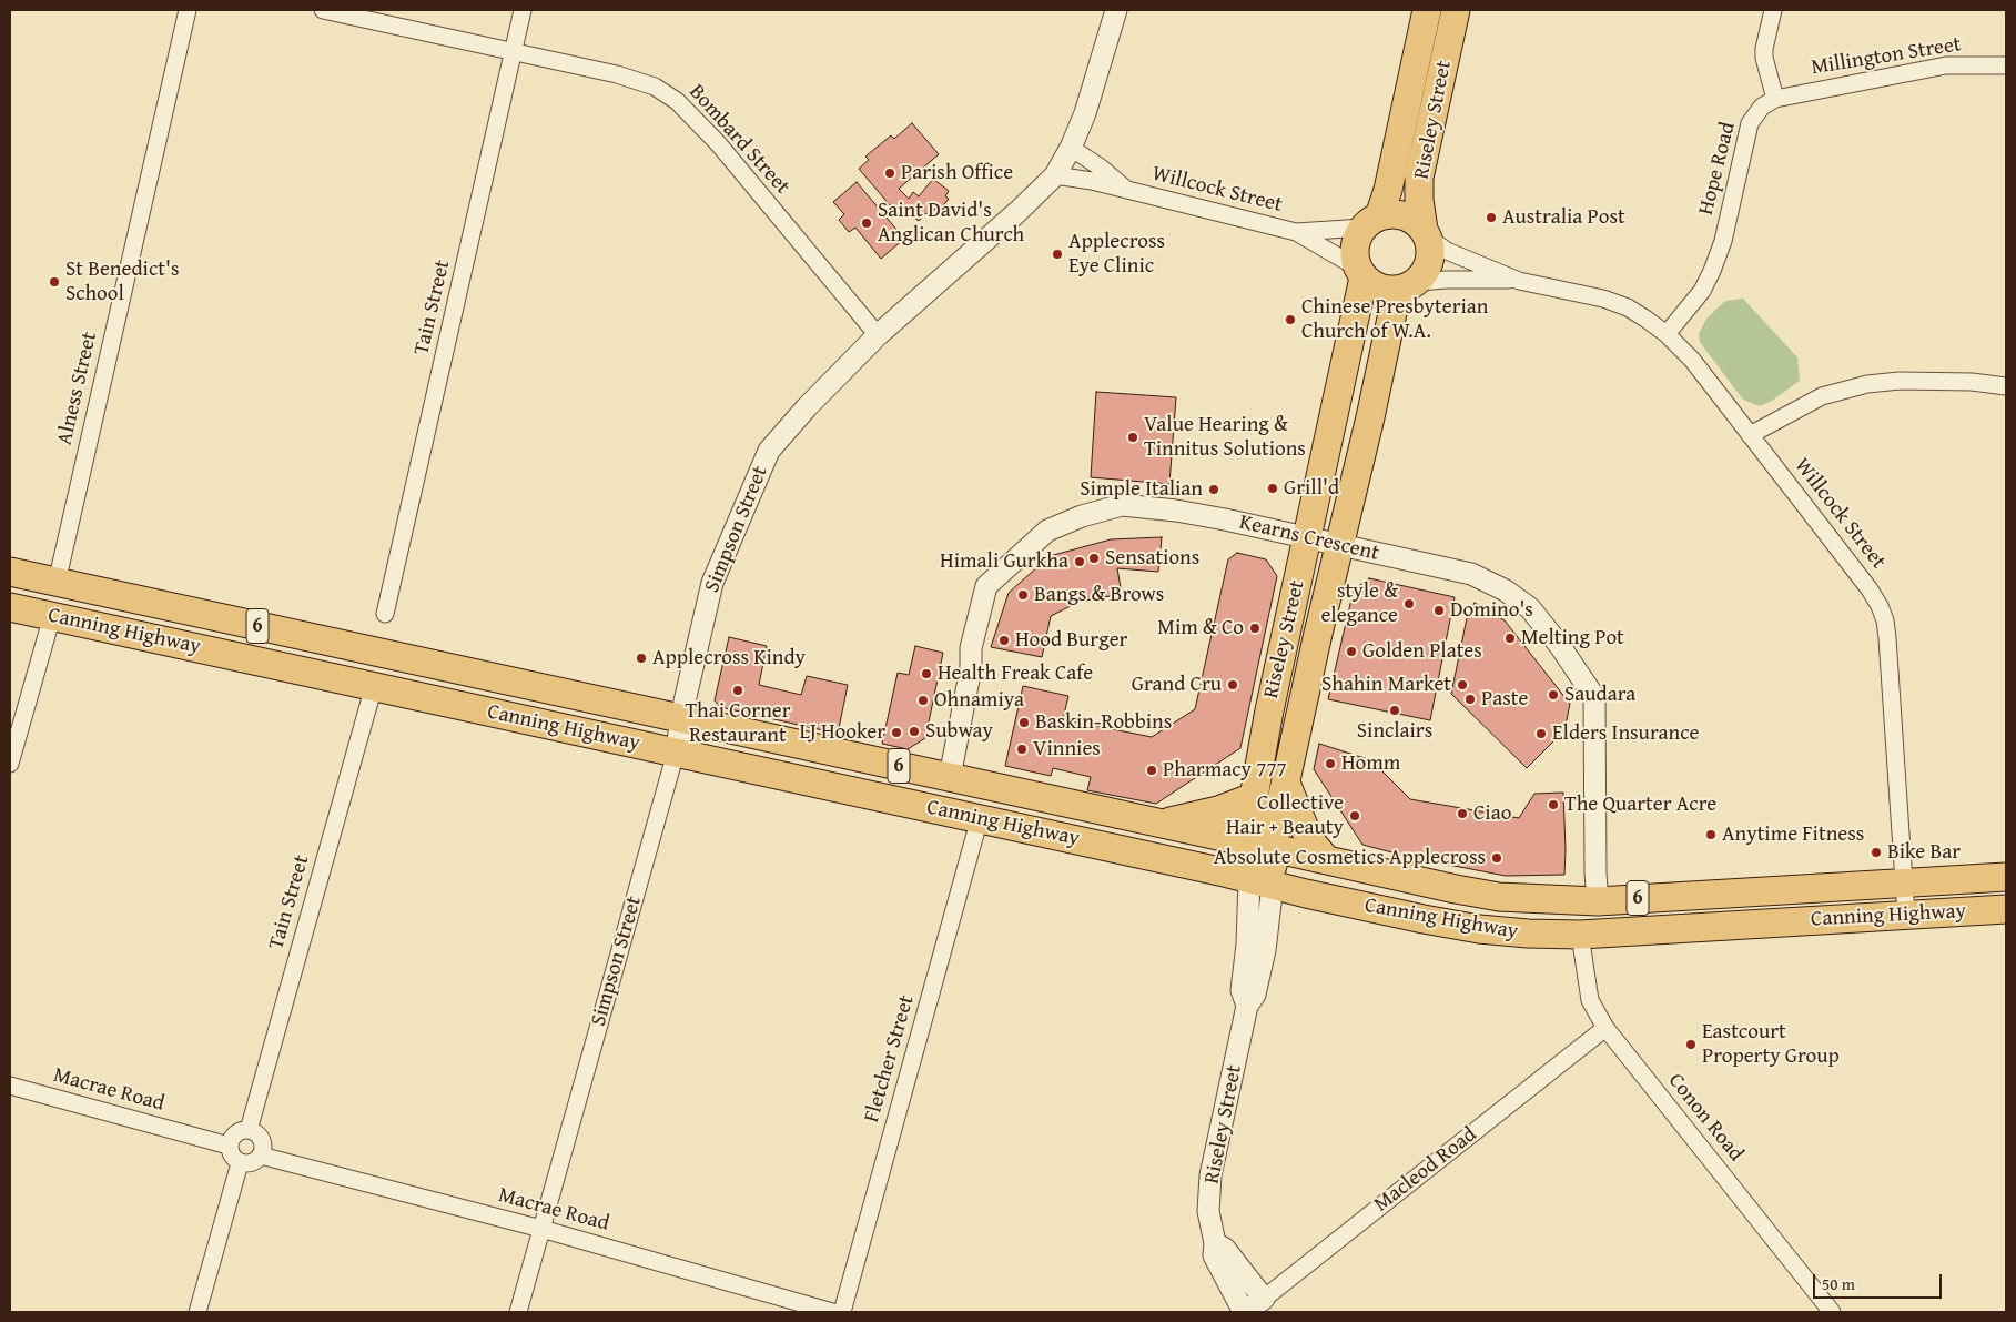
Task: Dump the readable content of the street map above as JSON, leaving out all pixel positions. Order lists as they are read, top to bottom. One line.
{"streets":{"highway":["Riseley Street","6","Canning Highway"],"street":["Millington Street","Bombard Street","Hope Road","Willcock Street","Tain Street","Alness Street","Simpson Street","Kearns Crescent","Fletcher Street","Macrae Road","Conon Road","Macleod Road"]},"crossings":[["Millington Street","Hope Road"],["Riseley Street","Willcock Street"],["Riseley Street","Kearns Crescent"],["Riseley Street","Canning Highway"],["Riseley Street","Macleod Road"],["Bombard Street","Tain Street"],["Bombard Street","Simpson Street"],["Hope Road","Willcock Street"],["Willcock Street","Simpson Street"],["Willcock Street","Canning Highway"],["Tain Street","Canning Highway"],["Tain Street","Macrae Road"],["Alness Street","Canning Highway"],["Simpson Street","Canning Highway"],["Simpson Street","Macrae Road"],["Kearns Crescent","Canning Highway"],["Canning Highway","Fletcher Street"],["Canning Highway","Conon Road"],["Conon Road","Macleod Road"]],"places":["Parish Office","Australia Post","Saint David's Anglican Church","Applecross Eye Clinic","St Benedict's School","Chinese Presbyterian Church of W.A.","Value Hearing & Tinnitus Solutions","Grill'd","Simple Italian","Sensations","Himali Gurkha","Bangs & Brows","style & elegance","Domino's","Mim & Co","Melting Pot","Hood Burger","Golden Plates","Applecross Kindy","Health Freak Cafe","Grand Cru","Shahin Market","Thai Corner Restaurant","Saudara","Paste","Ohnamiya","Sinclairs","Baskin-Robbins","Subway","LJ Hooker","Elders Insurance","Vinnies","Homm","Pharmacy 777","The Quarter Acre","Ciao","Collective Hair + Beauty","Anytime Fitness","Bike Bar","Absolute Cosmetics Applecross","Eastcourt Property Group"],"scale_bar":"50 m"}
